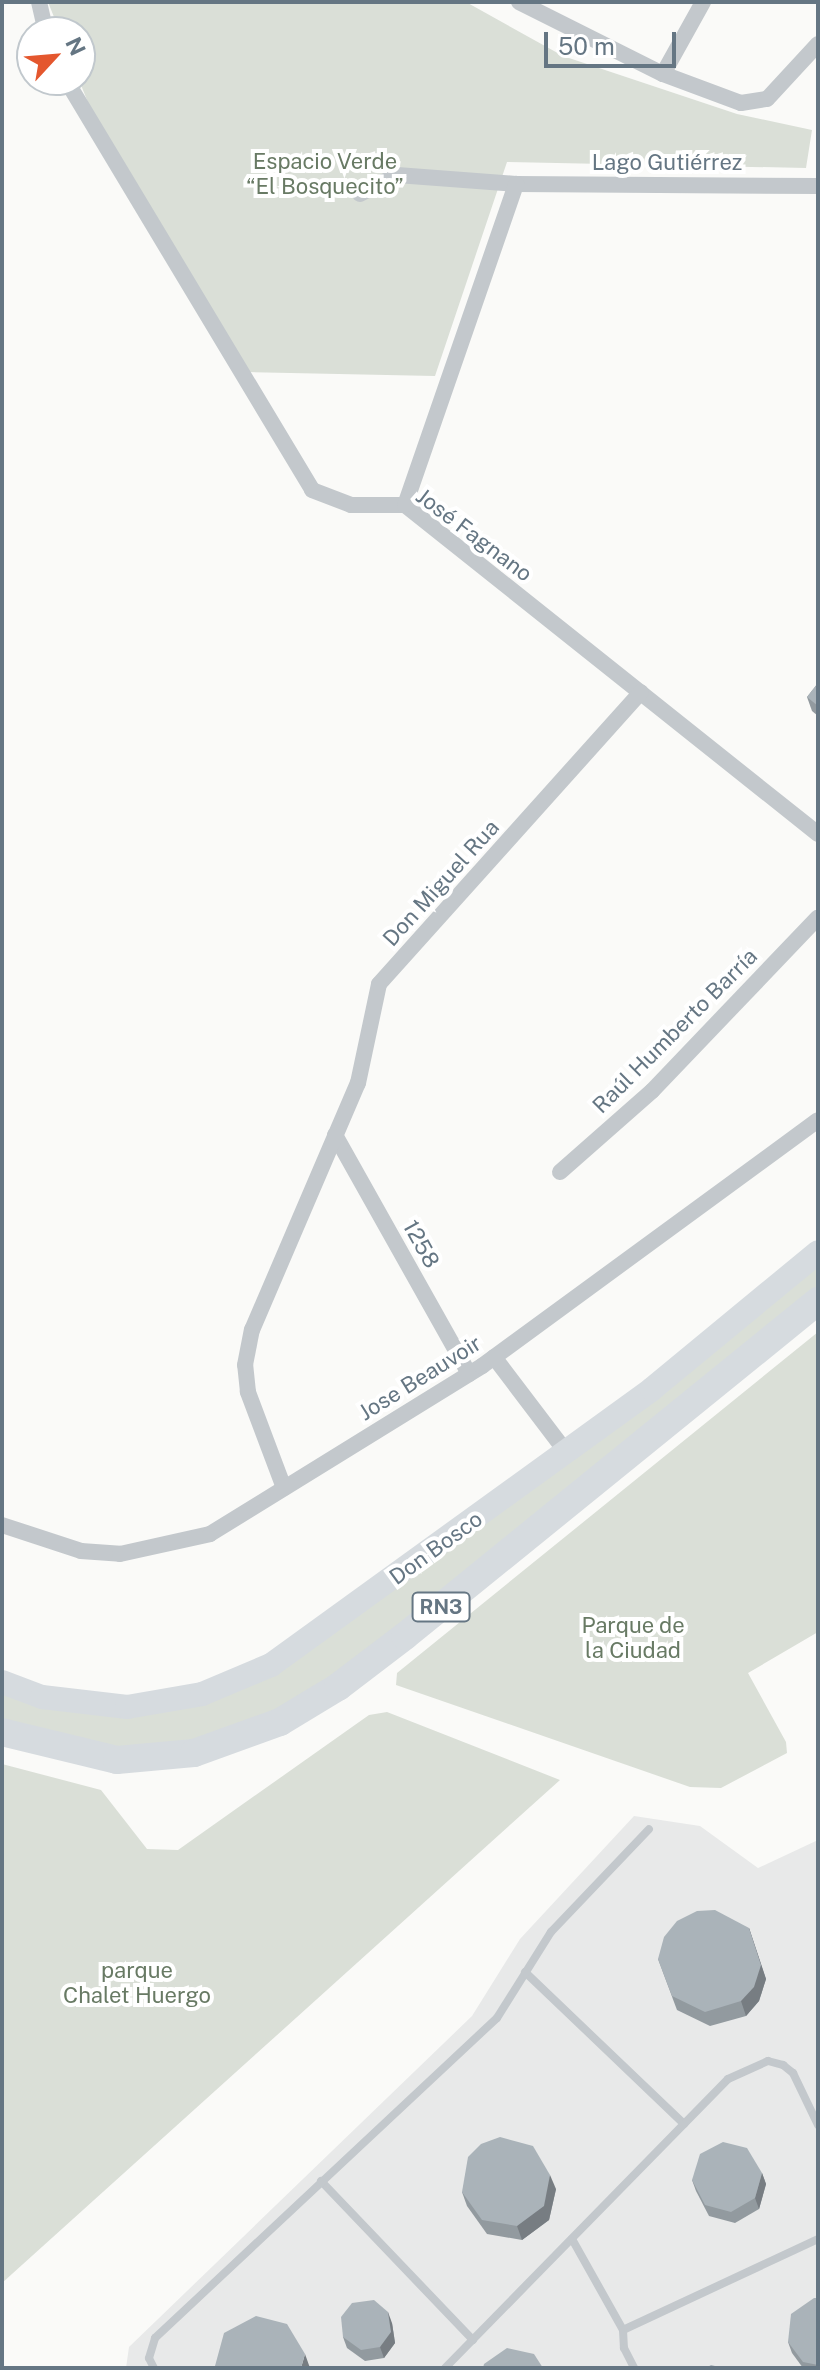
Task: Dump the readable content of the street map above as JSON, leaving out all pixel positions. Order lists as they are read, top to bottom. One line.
{"streets":{"highway":["RN3"],"main road":["Don Bosco"],"street":["Lago Gutiérrez","José Fagnano","Don Miguel Rua","Raúl Humberto Barría","1258","Jose Beauvoir"]},"crossings":[["José Fagnano","Don Miguel Rua"],["Don Miguel Rua","1258"],["Don Miguel Rua","Jose Beauvoir"],["1258","Jose Beauvoir"]],"parks":["Espacio Verde “El Bosquecito”","Parque de la Ciudad","parque Chalet Huergo"],"scale_bar":"50 m","north":"top right"}
